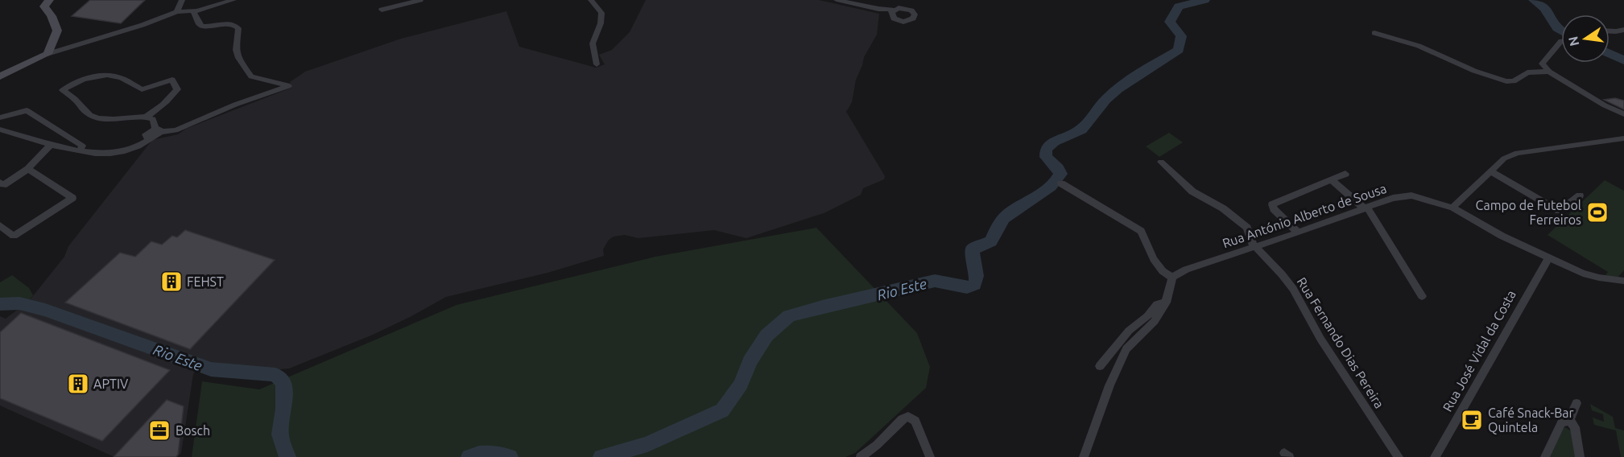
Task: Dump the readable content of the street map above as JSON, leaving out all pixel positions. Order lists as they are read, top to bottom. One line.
{"streets":{"street":["Rua António Alberto de Sousa","Rua Fernando Dias Pereira","Rua José Vidal da Costa"]},"crossings":[["Rua António Alberto de Sousa","Rua Fernando Dias Pereira"],["Rua António Alberto de Sousa","Rua José Vidal da Costa"]],"water":["Rio Este"],"places":{"sports":["Campo de Futebol Ferreiros"],"building":["FEHST","APTIV"],"cafe":["Café Snack-Bar Quintela"],"office":["Bosch"]},"north":"left"}
